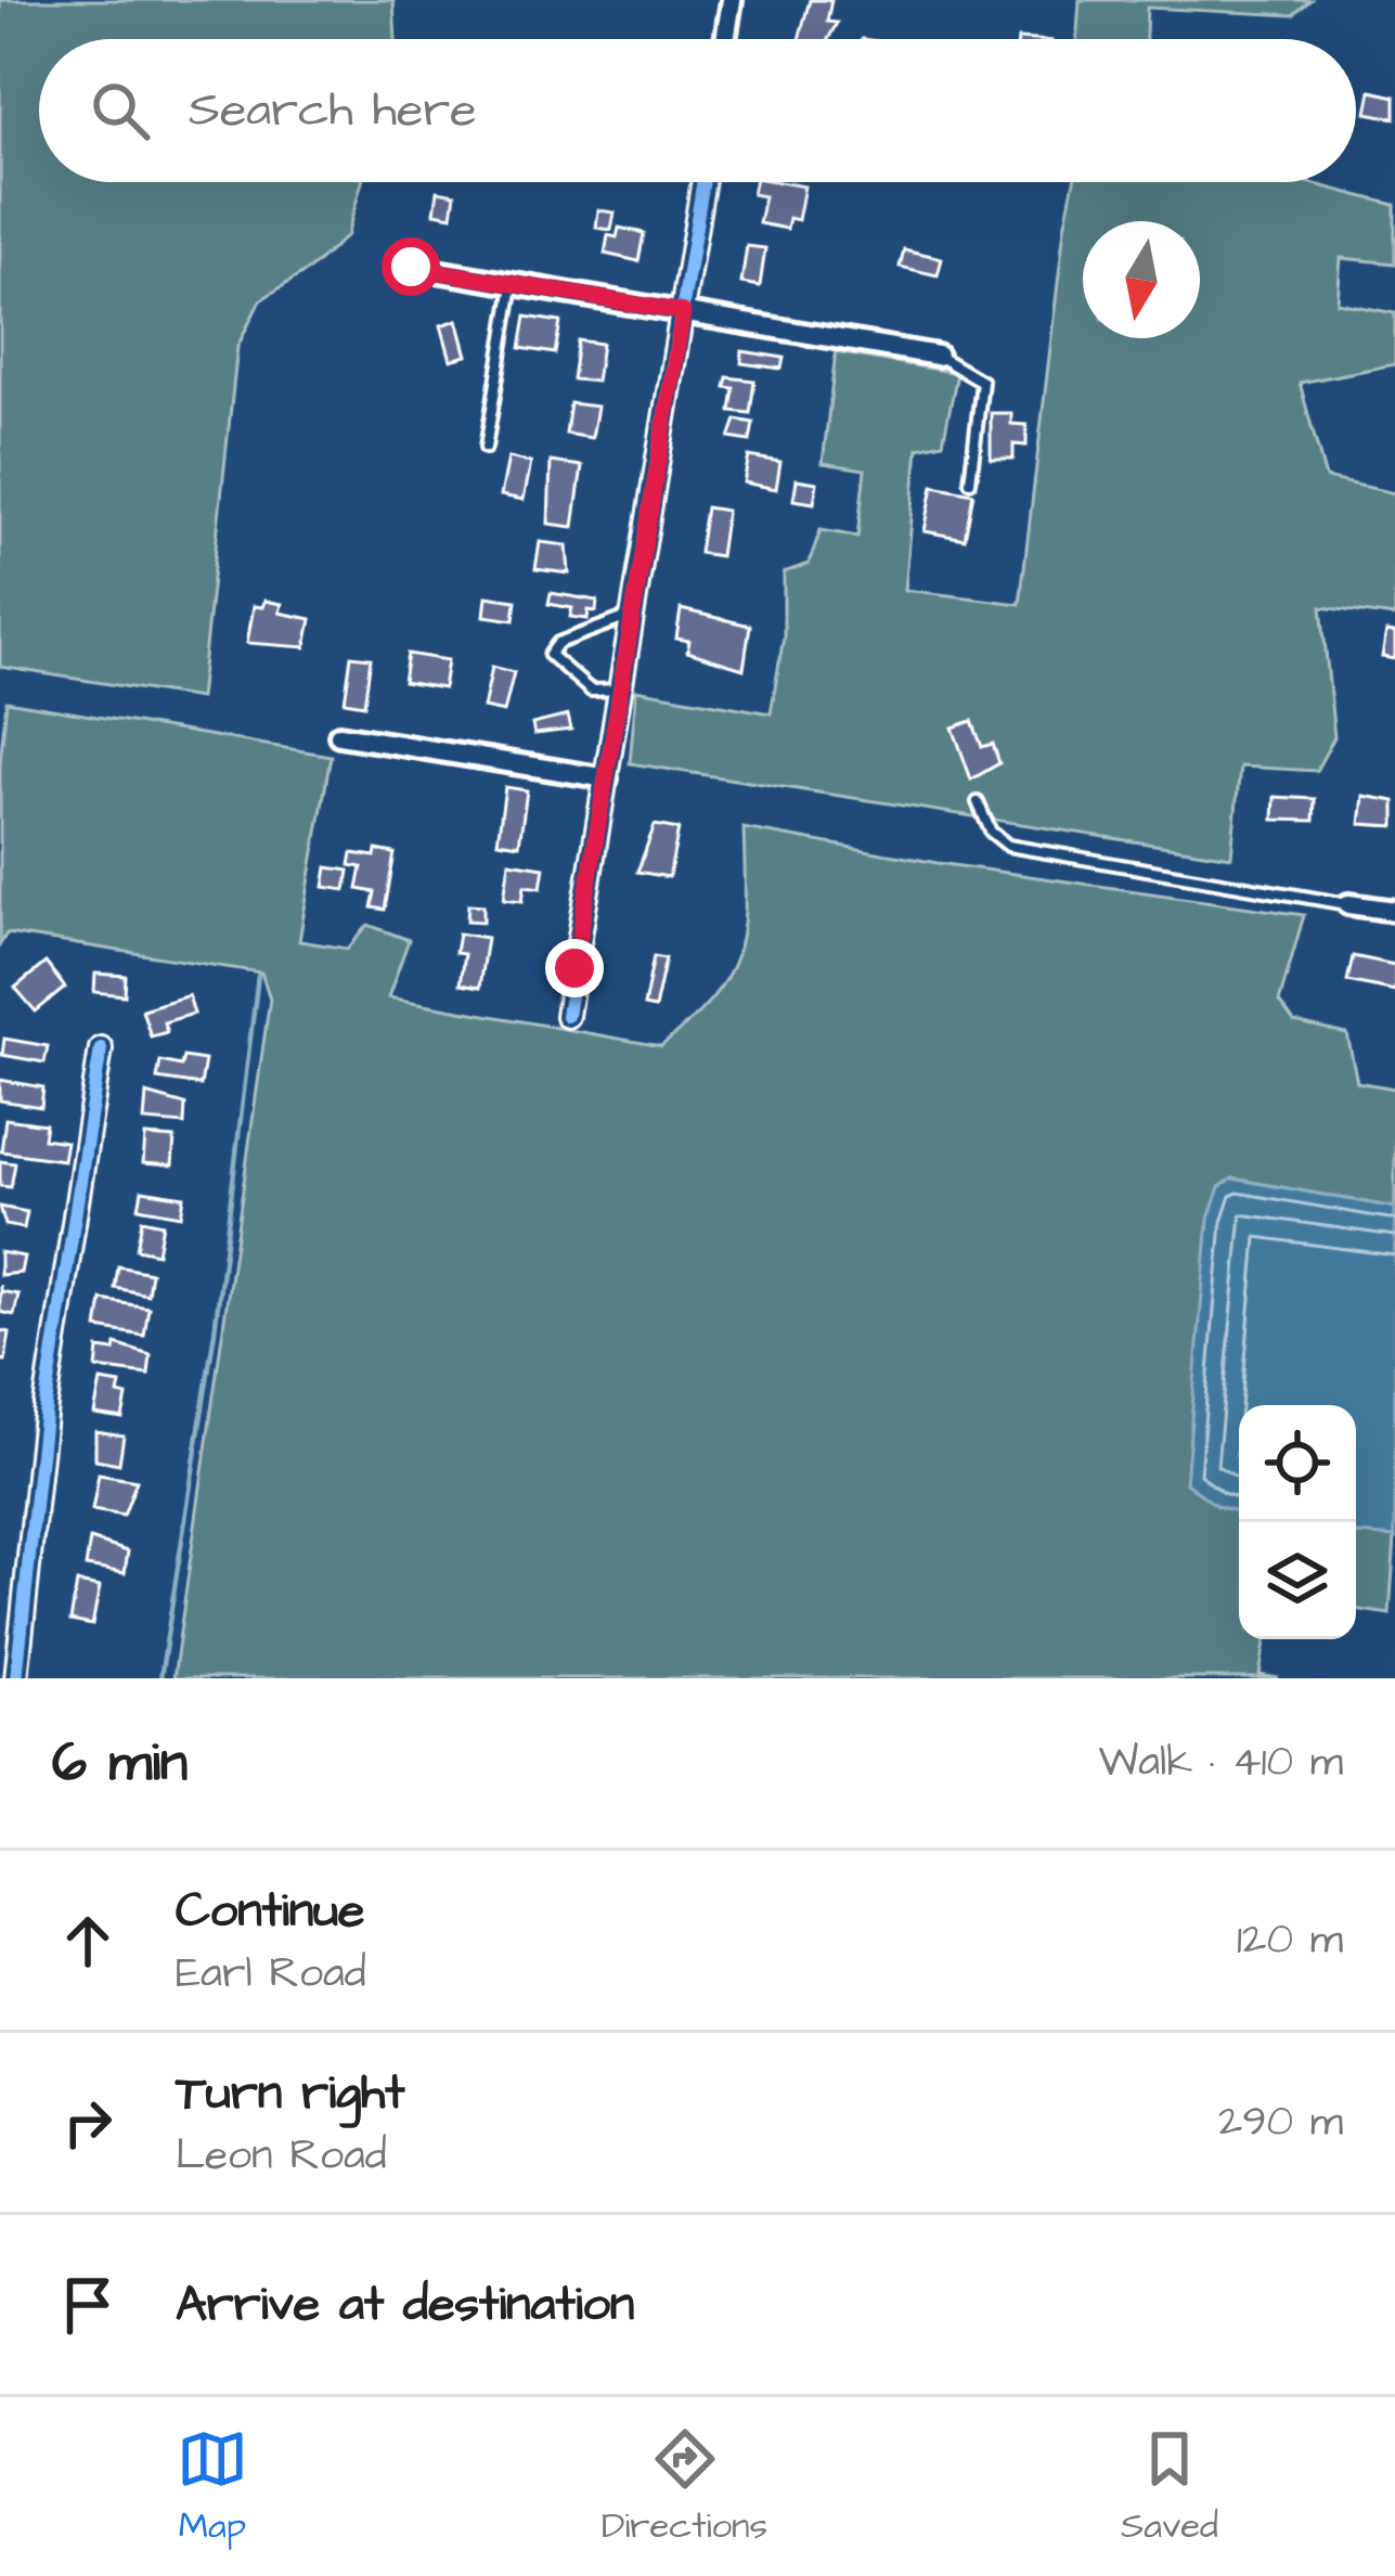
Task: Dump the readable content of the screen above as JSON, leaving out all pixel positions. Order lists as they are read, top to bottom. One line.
{"north":"bottom","page":{"search":"Search here","heading":["6 min","Walk · 410 m"],"list":[["Continue","Earl Road","120 m"],["Turn right","Leon Road","290 m"],"Arrive at destination"],"nav":["Map","Directions","Saved"]}}
